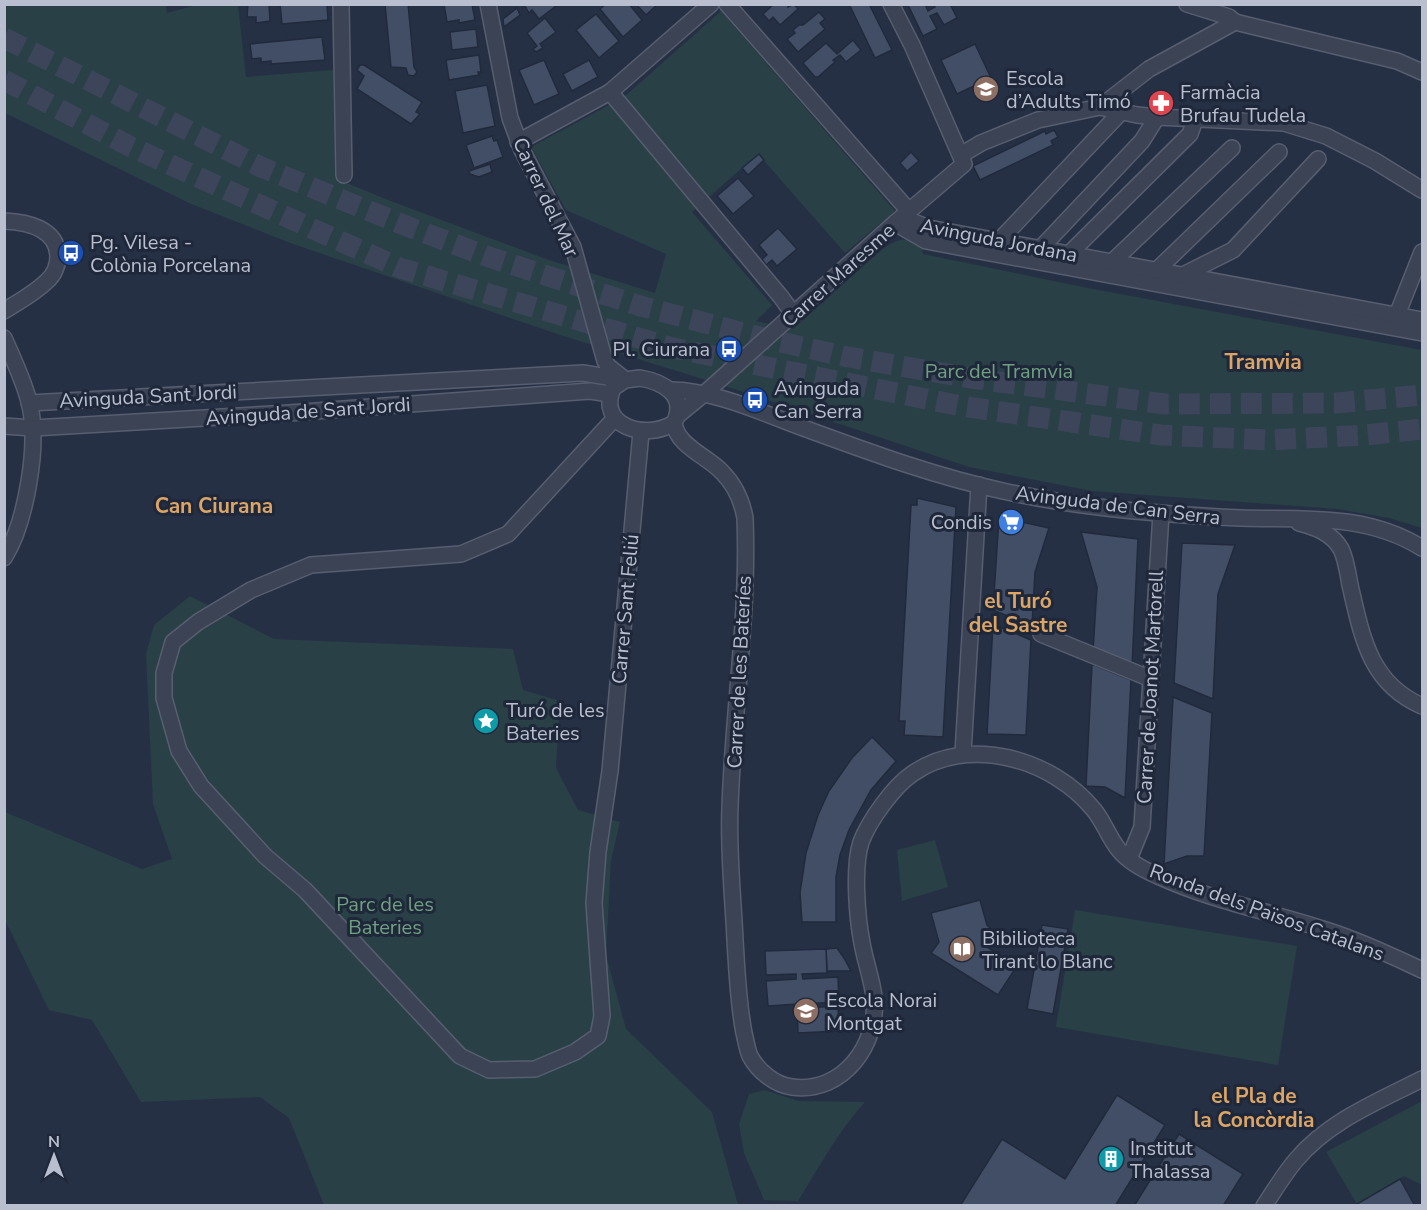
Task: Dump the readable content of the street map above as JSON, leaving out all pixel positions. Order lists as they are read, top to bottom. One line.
{"streets":{"street":["Carrer del Mar","Avinguda Jordana","Carrer Maresme","Avinguda Sant Jordi","Avinguda de Sant Jordi","Avinguda de Can Serra","Carrer Sant Feliú","Carrer de les Bateríes","Carrer de Joanot Martorell","Ronda dels Països Catalans"]},"crossings":[["Carrer del Mar","Carrer Maresme"],["Carrer del Mar","Avinguda Sant Jordi"],["Carrer del Mar","Avinguda de Sant Jordi"],["Carrer del Mar","Carrer Sant Feliú"],["Carrer del Mar","Carrer de les Bateríes"],["Avinguda Jordana","Carrer Maresme"],["Carrer Maresme","Avinguda Sant Jordi"],["Carrer Maresme","Avinguda de Sant Jordi"],["Carrer Maresme","Avinguda de Can Serra"],["Carrer Maresme","Carrer Sant Feliú"],["Carrer Maresme","Carrer de les Bateríes"],["Avinguda Sant Jordi","Avinguda de Sant Jordi"],["Avinguda Sant Jordi","Carrer Sant Feliú"],["Avinguda Sant Jordi","Carrer de les Bateríes"],["Avinguda de Sant Jordi","Carrer Sant Feliú"],["Avinguda de Sant Jordi","Carrer de les Bateríes"],["Avinguda de Can Serra","Carrer de Joanot Martorell"],["Carrer Sant Feliú","Carrer de les Bateríes"],["Carrer de les Bateríes","Ronda dels Països Catalans"],["Carrer de Joanot Martorell","Ronda dels Països Catalans"]],"districts":["Tramvia","Can Ciurana","el Turó del Sastre","el Pla de la Concòrdia"],"parks":["Parc del Tramvia","Parc de les Bateries"],"places":{"school or university":["Escola d’Adults Timó","Escola Norai Montgat"],"pharmacy":["Farmàcia Brufau Tudela"],"bus stop":["Pg. Vilesa - Colònia Porcelana","Pl. Ciurana","Avinguda Can Serra"],"supermarket":["Condis"],"place":["Turó de les Bateries"],"library":["Bibilioteca Tirant lo Blanc"],"building":["Institut Thalassa"]},"north":"top"}
